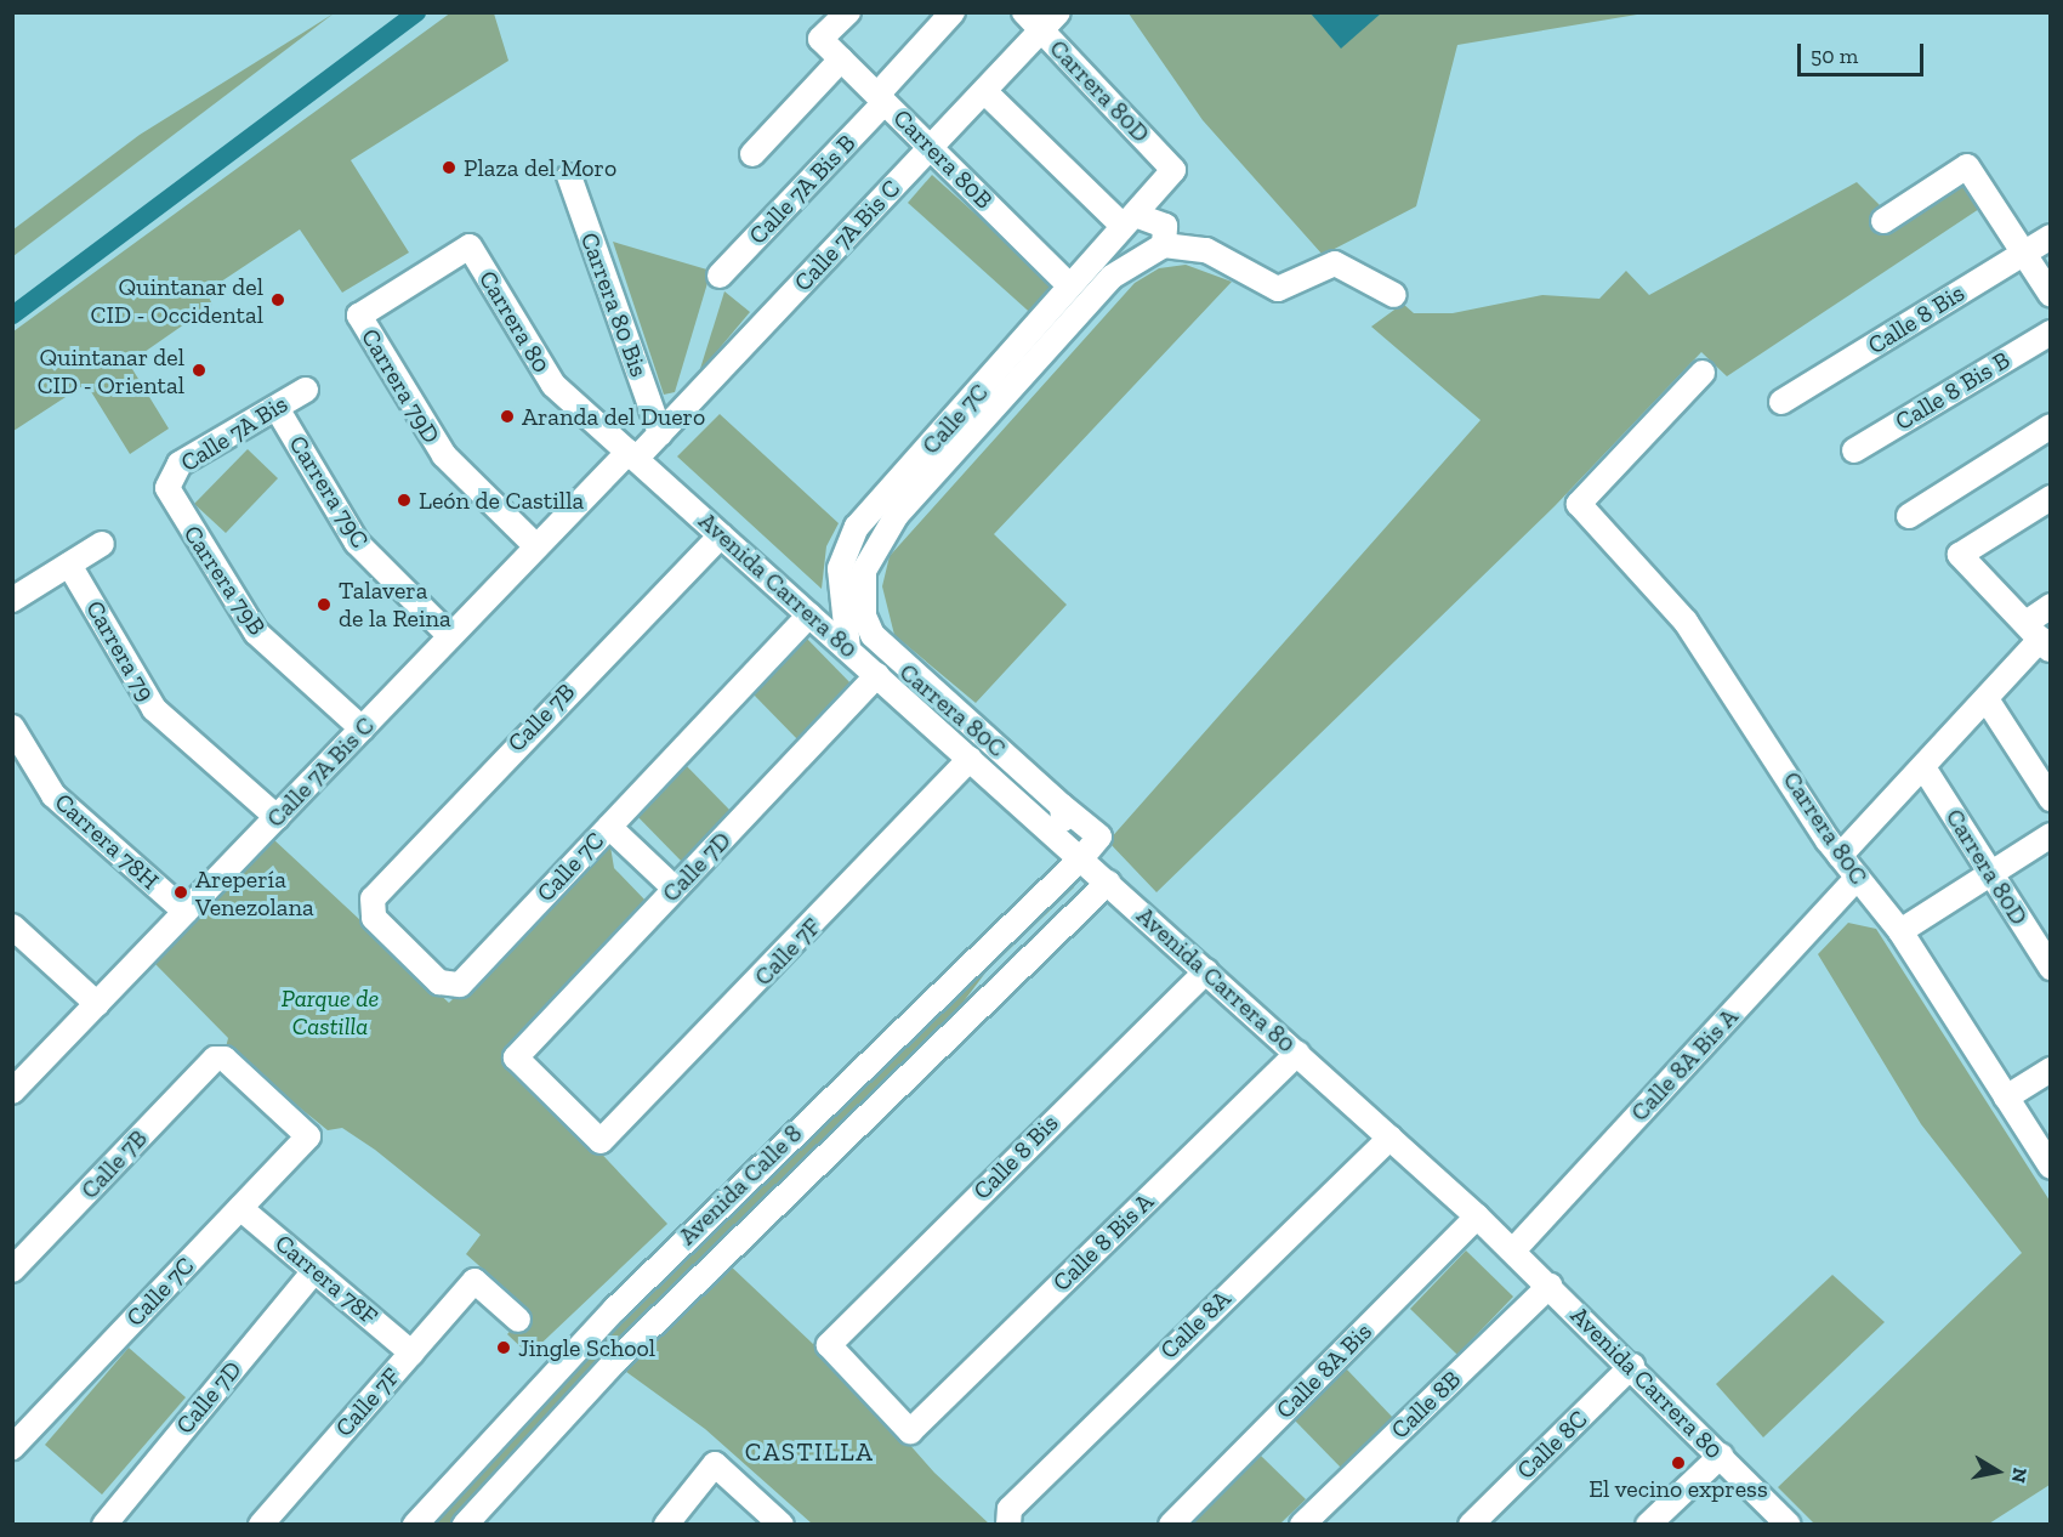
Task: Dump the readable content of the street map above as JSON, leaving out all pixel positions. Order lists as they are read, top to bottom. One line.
{"streets":{"street":["Carrera 80D","Carrera 80B","Calle 7A Bis B","Calle 7A Bis C","Carrera 80 Bis","Calle 8 Bis","Carrera 80","Carrera 79D","Calle 8 Bis B","Calle 7C","Calle 7A Bis","Carrera 79C","Carrera 79B","Avenida Carrera 80","Carrera 79","Carrera 80C","Calle 7B","Carrera 78H","Calle 7D","Calle 7F","Calle 8A Bis A","Avenida Calle 8","Calle 8 Bis A","Carrera 78F","Calle 8A","Calle 8A Bis","Calle 8B","Calle 8C"]},"crossings":[["Carrera 80D","Calle 7A Bis C"],["Carrera 80D","Calle 7C"],["Carrera 80B","Calle 7A Bis B"],["Carrera 80B","Calle 7A Bis C"],["Calle 7A Bis C","Carrera 80 Bis"],["Calle 7A Bis C","Carrera 80"],["Calle 7A Bis C","Carrera 79D"],["Calle 7A Bis C","Carrera 79C"],["Calle 7A Bis C","Carrera 79B"],["Calle 7A Bis C","Avenida Carrera 80"],["Calle 7A Bis C","Carrera 79"],["Calle 7A Bis C","Carrera 78H"],["Calle 8 Bis","Avenida Carrera 80"],["Calle 8 Bis","Calle 8 Bis A"],["Carrera 80","Carrera 79D"],["Carrera 80","Avenida Carrera 80"],["Calle 7C","Avenida Carrera 80"],["Calle 7C","Carrera 80C"],["Calle 7C","Calle 7B"],["Calle 7C","Carrera 78F"],["Calle 7A Bis","Carrera 79C"],["Calle 7A Bis","Carrera 79B"],["Avenida Carrera 80","Carrera 80C"],["Avenida Carrera 80","Calle 7B"],["Avenida Carrera 80","Calle 7D"],["Avenida Carrera 80","Calle 7F"],["Avenida Carrera 80","Calle 8A Bis A"],["Avenida Carrera 80","Avenida Calle 8"],["Avenida Carrera 80","Calle 8 Bis A"],["Avenida Carrera 80","Calle 8A"],["Avenida Carrera 80","Calle 8A Bis"],["Avenida Carrera 80","Calle 8B"],["Avenida Carrera 80","Calle 8C"],["Carrera 80C","Calle 8A Bis A"],["Carrera 80C","Avenida Calle 8"],["Calle 7D","Calle 7F"],["Calle 7D","Carrera 78F"],["Calle 7F","Carrera 78F"]],"districts":["CASTILLA"],"parks":["Parque de Castilla"],"places":["Plaza del Moro","Quintanar del CID - Occidental","Quintanar del CID - Oriental","Aranda del Duero","León de Castilla","Talavera de la Reina","Arepería Venezolana","Jingle School","El vecino express"],"scale_bar":"50 m","north":"right"}
